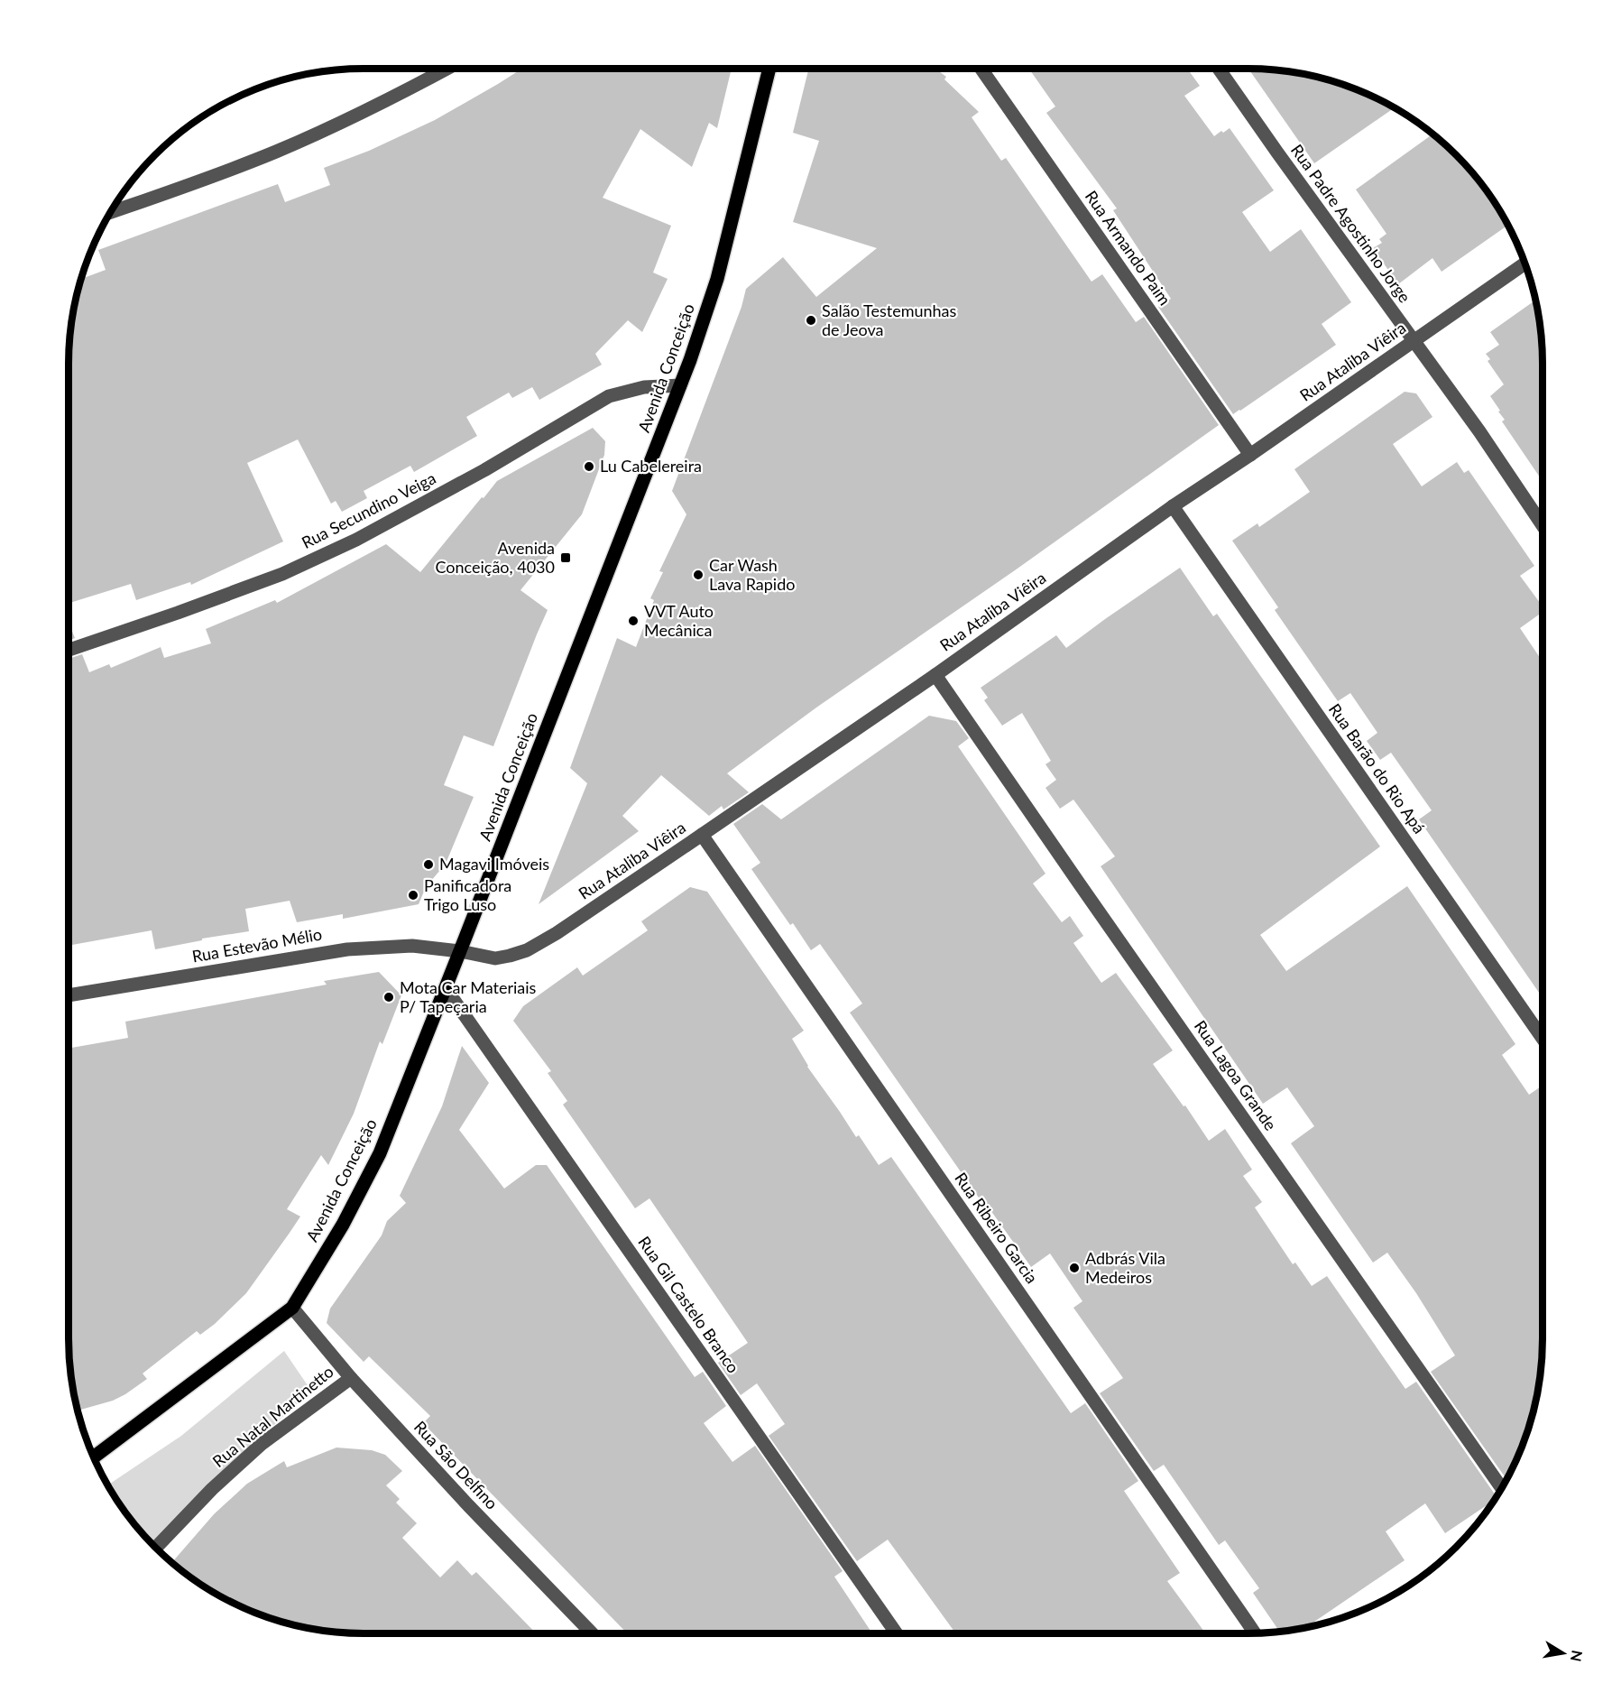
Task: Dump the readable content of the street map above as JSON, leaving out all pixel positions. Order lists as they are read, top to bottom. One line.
{"streets":{"main road":["Avenida Conceição"],"street":["Rua Padre Agostinho Jorge","Rua Armando Paim","Rua Ataliba Viêira","Rua Secundino Veiga","Rua Barão do Rio Apá","Rua Estevão Mélio","Rua Lagoa Grande","Rua Ribeiro Garcia","Rua Gil Castelo Branco","Rua Natal Martinetto","Rua São Delfino"]},"crossings":[["Rua Padre Agostinho Jorge","Rua Ataliba Viêira"],["Rua Armando Paim","Rua Ataliba Viêira"],["Rua Ataliba Viêira","Avenida Conceição"],["Rua Ataliba Viêira","Rua Barão do Rio Apá"],["Rua Ataliba Viêira","Rua Estevão Mélio"],["Rua Ataliba Viêira","Rua Lagoa Grande"],["Rua Ataliba Viêira","Rua Ribeiro Garcia"],["Avenida Conceição","Rua Secundino Veiga"],["Avenida Conceição","Rua Estevão Mélio"],["Avenida Conceição","Rua Gil Castelo Branco"],["Avenida Conceição","Rua São Delfino"],["Rua Natal Martinetto","Rua São Delfino"]],"places":{"other":["Salão Testemunhas de Jeova","Lu Cabelereira","Car Wash Lava Rapido","VVT Auto Mecânica","Magavi Imóveis","Panificadora Trigo Luso","Mota Car Materiais P/ Tapeçaria","Adbrás Vila Medeiros"],"transit":["Avenida Conceição, 4030"]},"north":"right"}
